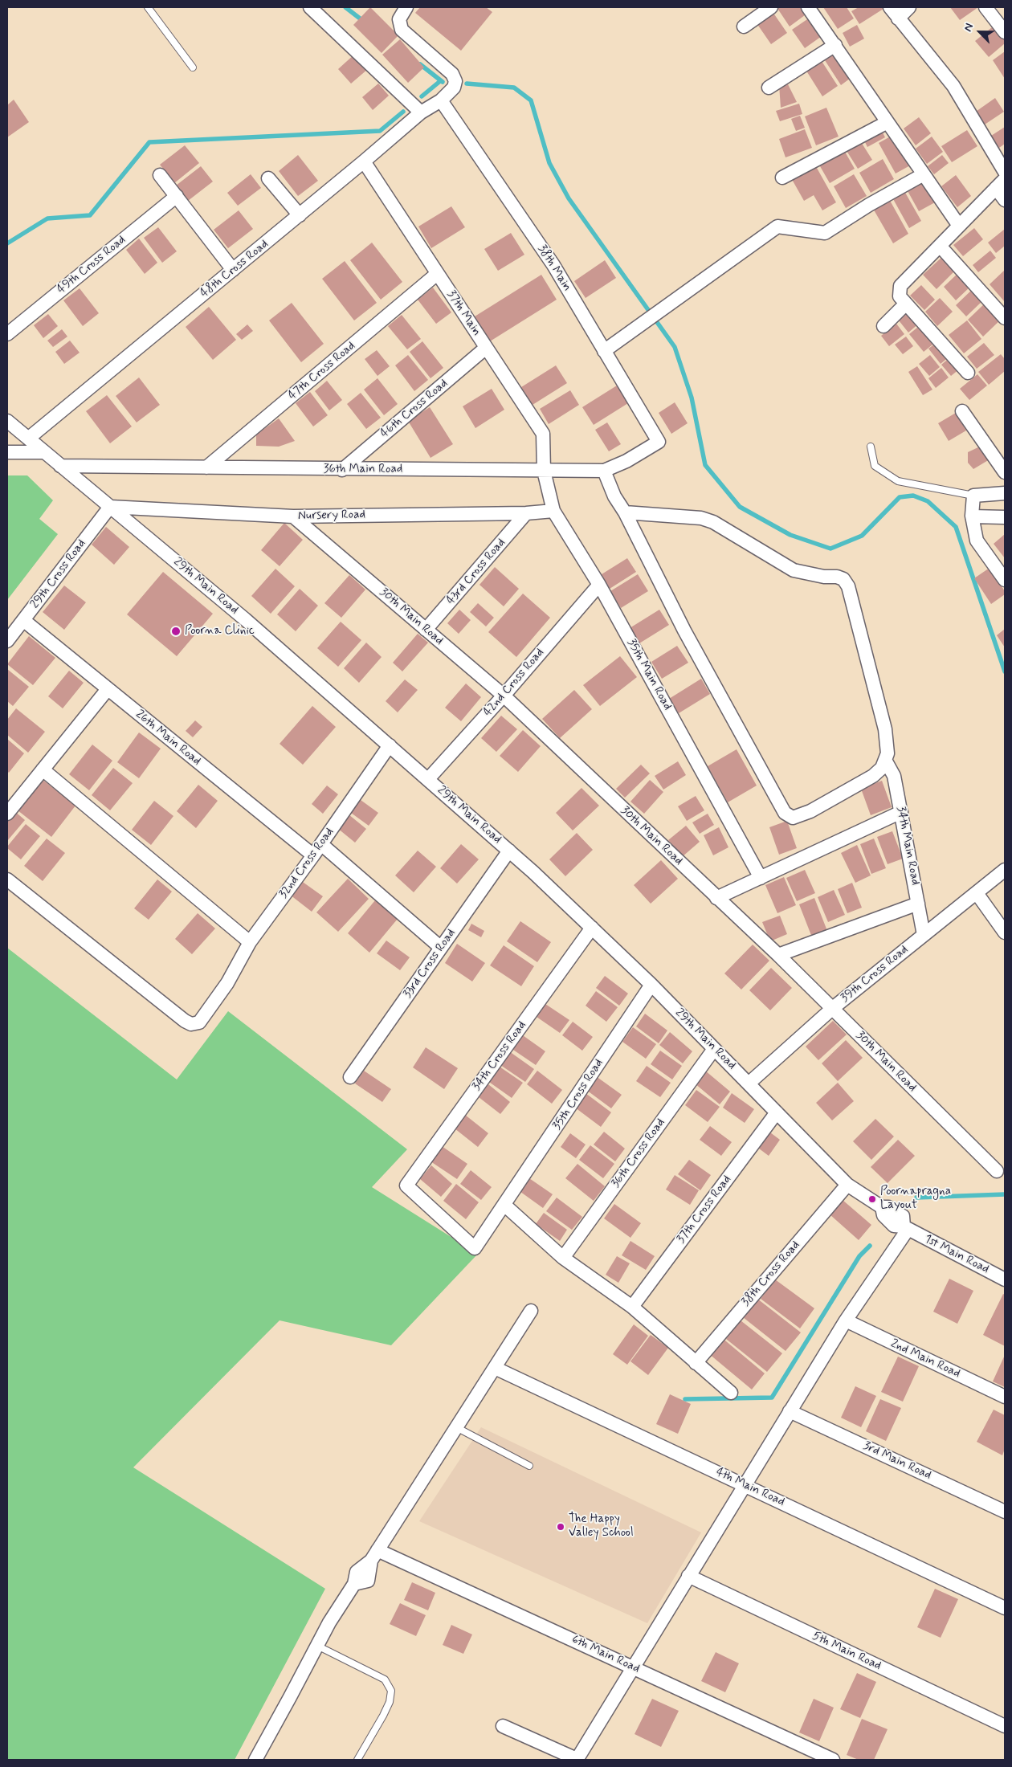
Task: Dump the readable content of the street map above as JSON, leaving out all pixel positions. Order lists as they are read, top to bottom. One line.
{"streets":{"street":["49th Cross Road","38th Main","48th Cross Road","37th Main","47th Cross Road","46th Cross Road","36th Main Road","Nursery Road","43rd Cross Road","29th Cross Road","29th Main Road","30th Main Road","35th Main Road","42nd Cross Road","26th Main Road","34th Main Road","32nd Cross Road","33rd Cross Road","39th Cross Road","34th Cross Road","35th Cross Road","36th Cross Road","37th Cross Road","1st Main Road","38th Cross Road","2nd Main Road","3rd Main Road","4th Main Road","5th Main Road","6th Main Road"]},"crossings":[["38th Main","48th Cross Road"],["38th Main","36th Main Road"],["48th Cross Road","37th Main"],["48th Cross Road","29th Main Road"],["37th Main","47th Cross Road"],["37th Main","46th Cross Road"],["37th Main","36th Main Road"],["37th Main","35th Main Road"],["47th Cross Road","36th Main Road"],["46th Cross Road","36th Main Road"],["36th Main Road","29th Main Road"],["36th Main Road","35th Main Road"],["Nursery Road","43rd Cross Road"],["Nursery Road","29th Cross Road"],["Nursery Road","29th Main Road"],["Nursery Road","30th Main Road"],["Nursery Road","35th Main Road"],["43rd Cross Road","30th Main Road"],["29th Cross Road","29th Main Road"],["29th Cross Road","26th Main Road"],["29th Main Road","42nd Cross Road"],["29th Main Road","32nd Cross Road"],["29th Main Road","33rd Cross Road"],["29th Main Road","39th Cross Road"],["29th Main Road","34th Cross Road"],["29th Main Road","35th Cross Road"],["29th Main Road","36th Cross Road"],["29th Main Road","37th Cross Road"],["29th Main Road","1st Main Road"],["29th Main Road","38th Cross Road"],["30th Main Road","42nd Cross Road"],["30th Main Road","39th Cross Road"],["35th Main Road","42nd Cross Road"],["26th Main Road","32nd Cross Road"],["34th Main Road","39th Cross Road"],["34th Cross Road","35th Cross Road"]],"places":["Poorna Clinic","Poornapragna Layout","The Happy Valley School"],"north":"top left"}
